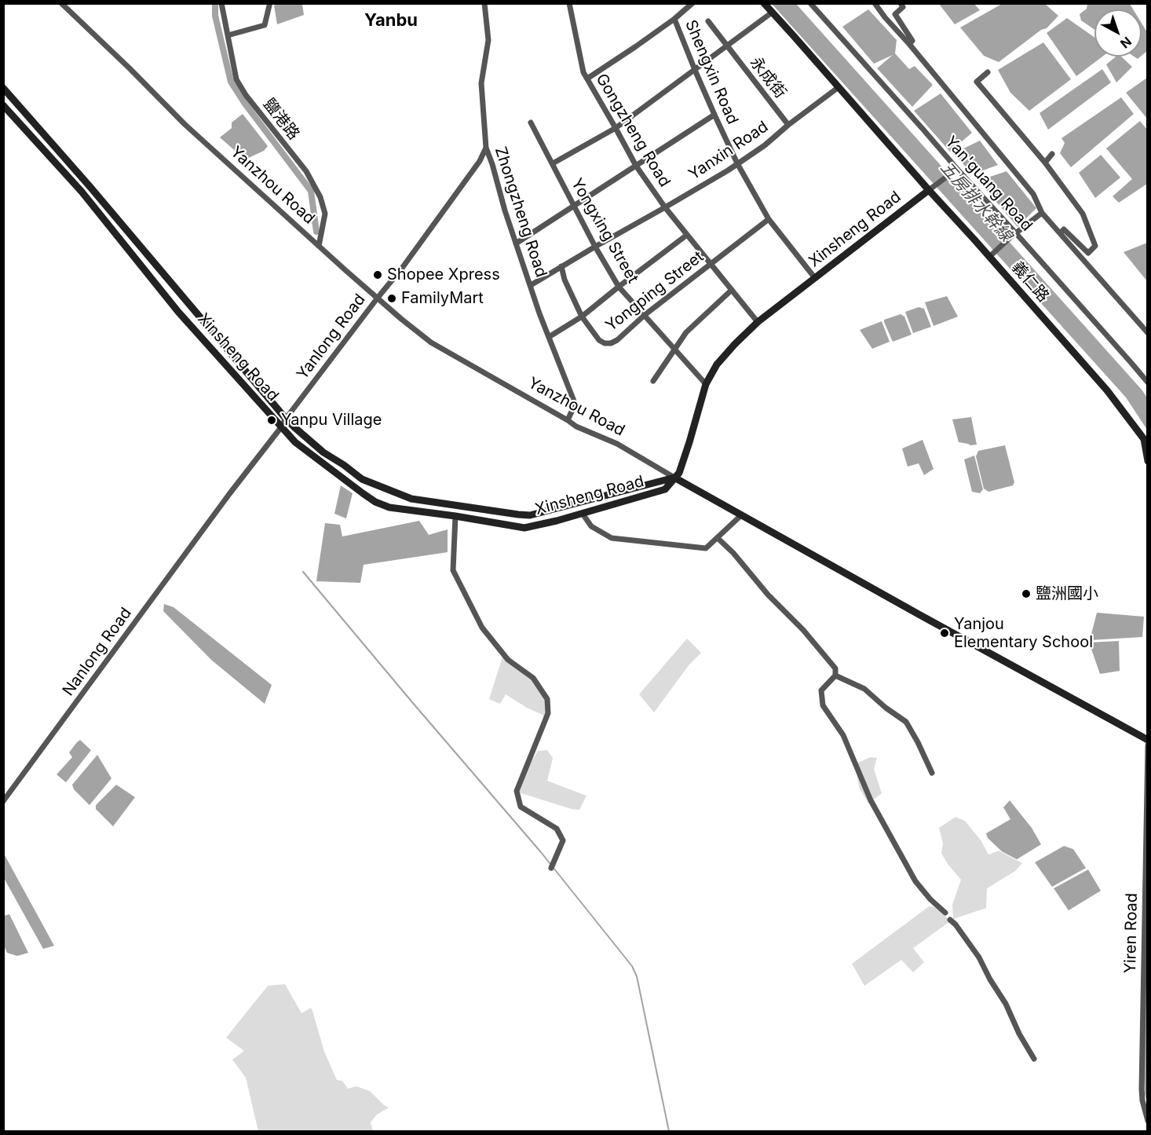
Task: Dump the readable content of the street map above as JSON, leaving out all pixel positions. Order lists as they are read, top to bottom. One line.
{"streets":{"street":["Shengxin Road","永成街","鹽港路","Gongzheng Road","Yanxin Road","Yan'guang Road","Yanzhou Road","Zhongzheng Road","Xinsheng Road","Yongxing Street","義仁路","Yongping Street","Yanlong Road","Nanlong Road","Yiren Road"]},"crossings":[["Shengxin Road","Yanxin Road"],["Shengxin Road","Xinsheng Road"],["Shengxin Road","Yongping Street"],["永成街","Yanxin Road"],["鹽港路","Yanzhou Road"],["Gongzheng Road","Yanxin Road"],["Gongzheng Road","Xinsheng Road"],["Gongzheng Road","Yongping Street"],["Yanxin Road","Zhongzheng Road"],["Yanxin Road","Yongxing Street"],["Yanxin Road","義仁路"],["Yanxin Road","Yongping Street"],["Yan'guang Road","Xinsheng Road"],["Yanzhou Road","Zhongzheng Road"],["Yanzhou Road","Xinsheng Road"],["Yanzhou Road","Yanlong Road"],["Zhongzheng Road","Yanlong Road"],["Xinsheng Road","Yongxing Street"],["Xinsheng Road","義仁路"],["Xinsheng Road","Yanlong Road"],["Yongxing Street","Yongping Street"],["Yanlong Road","Nanlong Road"]],"districts":["Yanbu"],"water":["五房排水幹線"],"places":["Shopee Xpress","FamilyMart","Yanpu Village","鹽洲國小","Yanjou Elementary School"],"north":"bottom right"}
